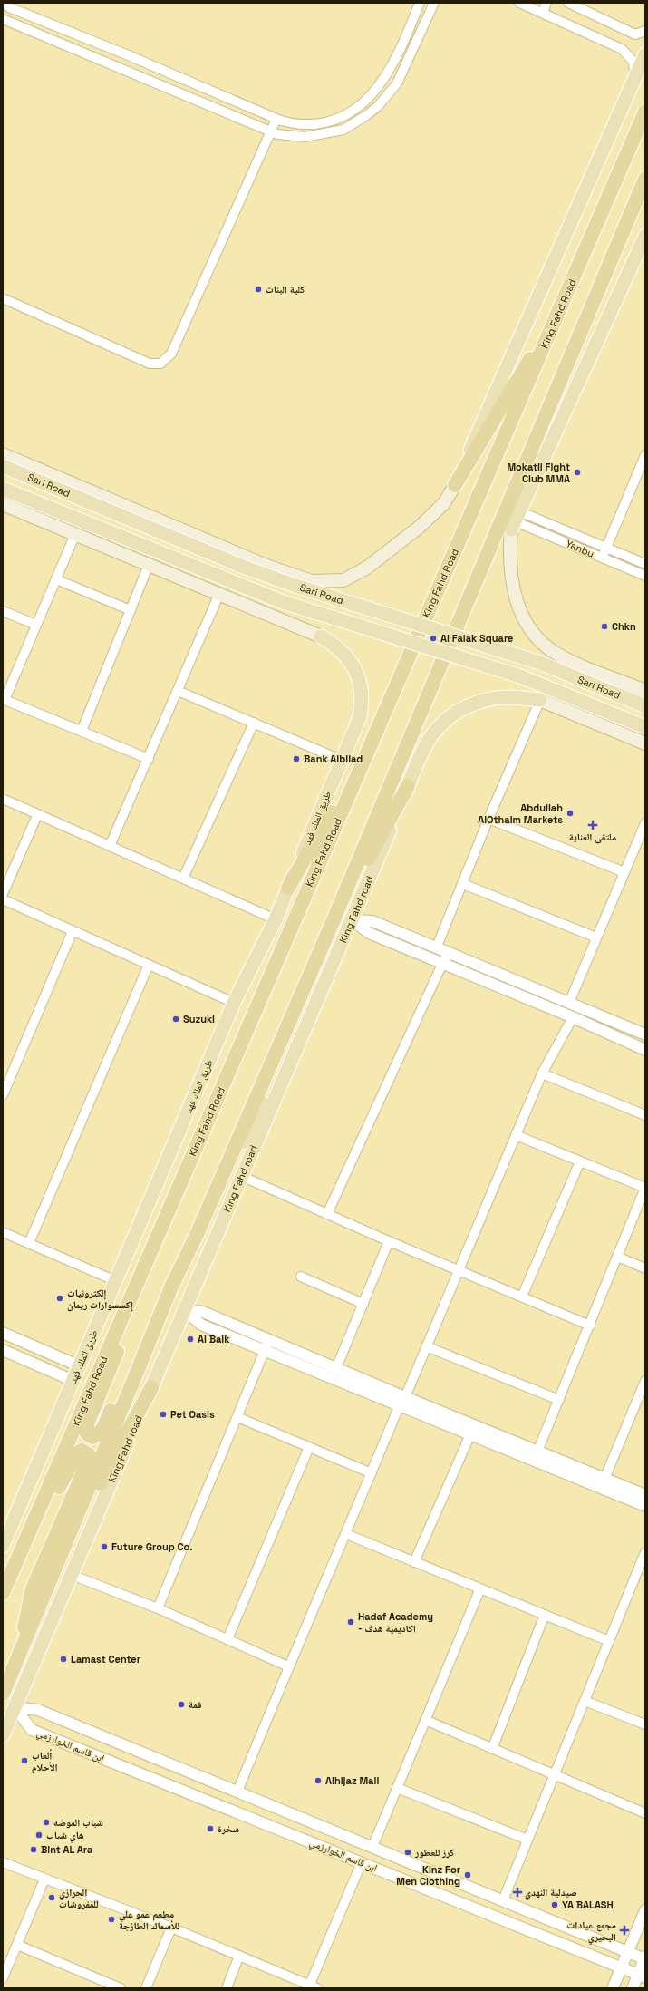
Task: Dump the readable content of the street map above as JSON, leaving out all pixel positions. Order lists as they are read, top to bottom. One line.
{"streets":{"highway":["King Fahd Road"],"main road":["Sari Road","طريق الملك فهد","King Fahd road"],"street":["Yanbu","ابن قاسم الخوارزمي"]},"crossings":[["King Fahd Road","King Fahd road"],["King Fahd road","ابن قاسم الخوارزمي"]],"places":{"other":["كلية البنات","Mokatil Fight Club MMA","Chkn","Al Falak Square","Bank Albilad","Abdullah AlOthaim Markets","Suzuki","إلكترونيات إكسسوارات ريمان","Al Baik","Pet Oasis","Future Group Co.","Hadaf Academy - اكاديمية هدف","Lamast Center","قمة","ألعاب الأحلام","Alhijaz Mall","شباب الموضه","سخرة","هاي شباب","Bint AL Ara","كرز للعطور","Kinz For Men Clothing","الحرازي للمفروشات","YA BALASH","مطعم عمو علي للأسماك الطازجة"],"health":["ملتقى العناية","صيدلية النهدي","مجمع عيادات البحيري"]}}
